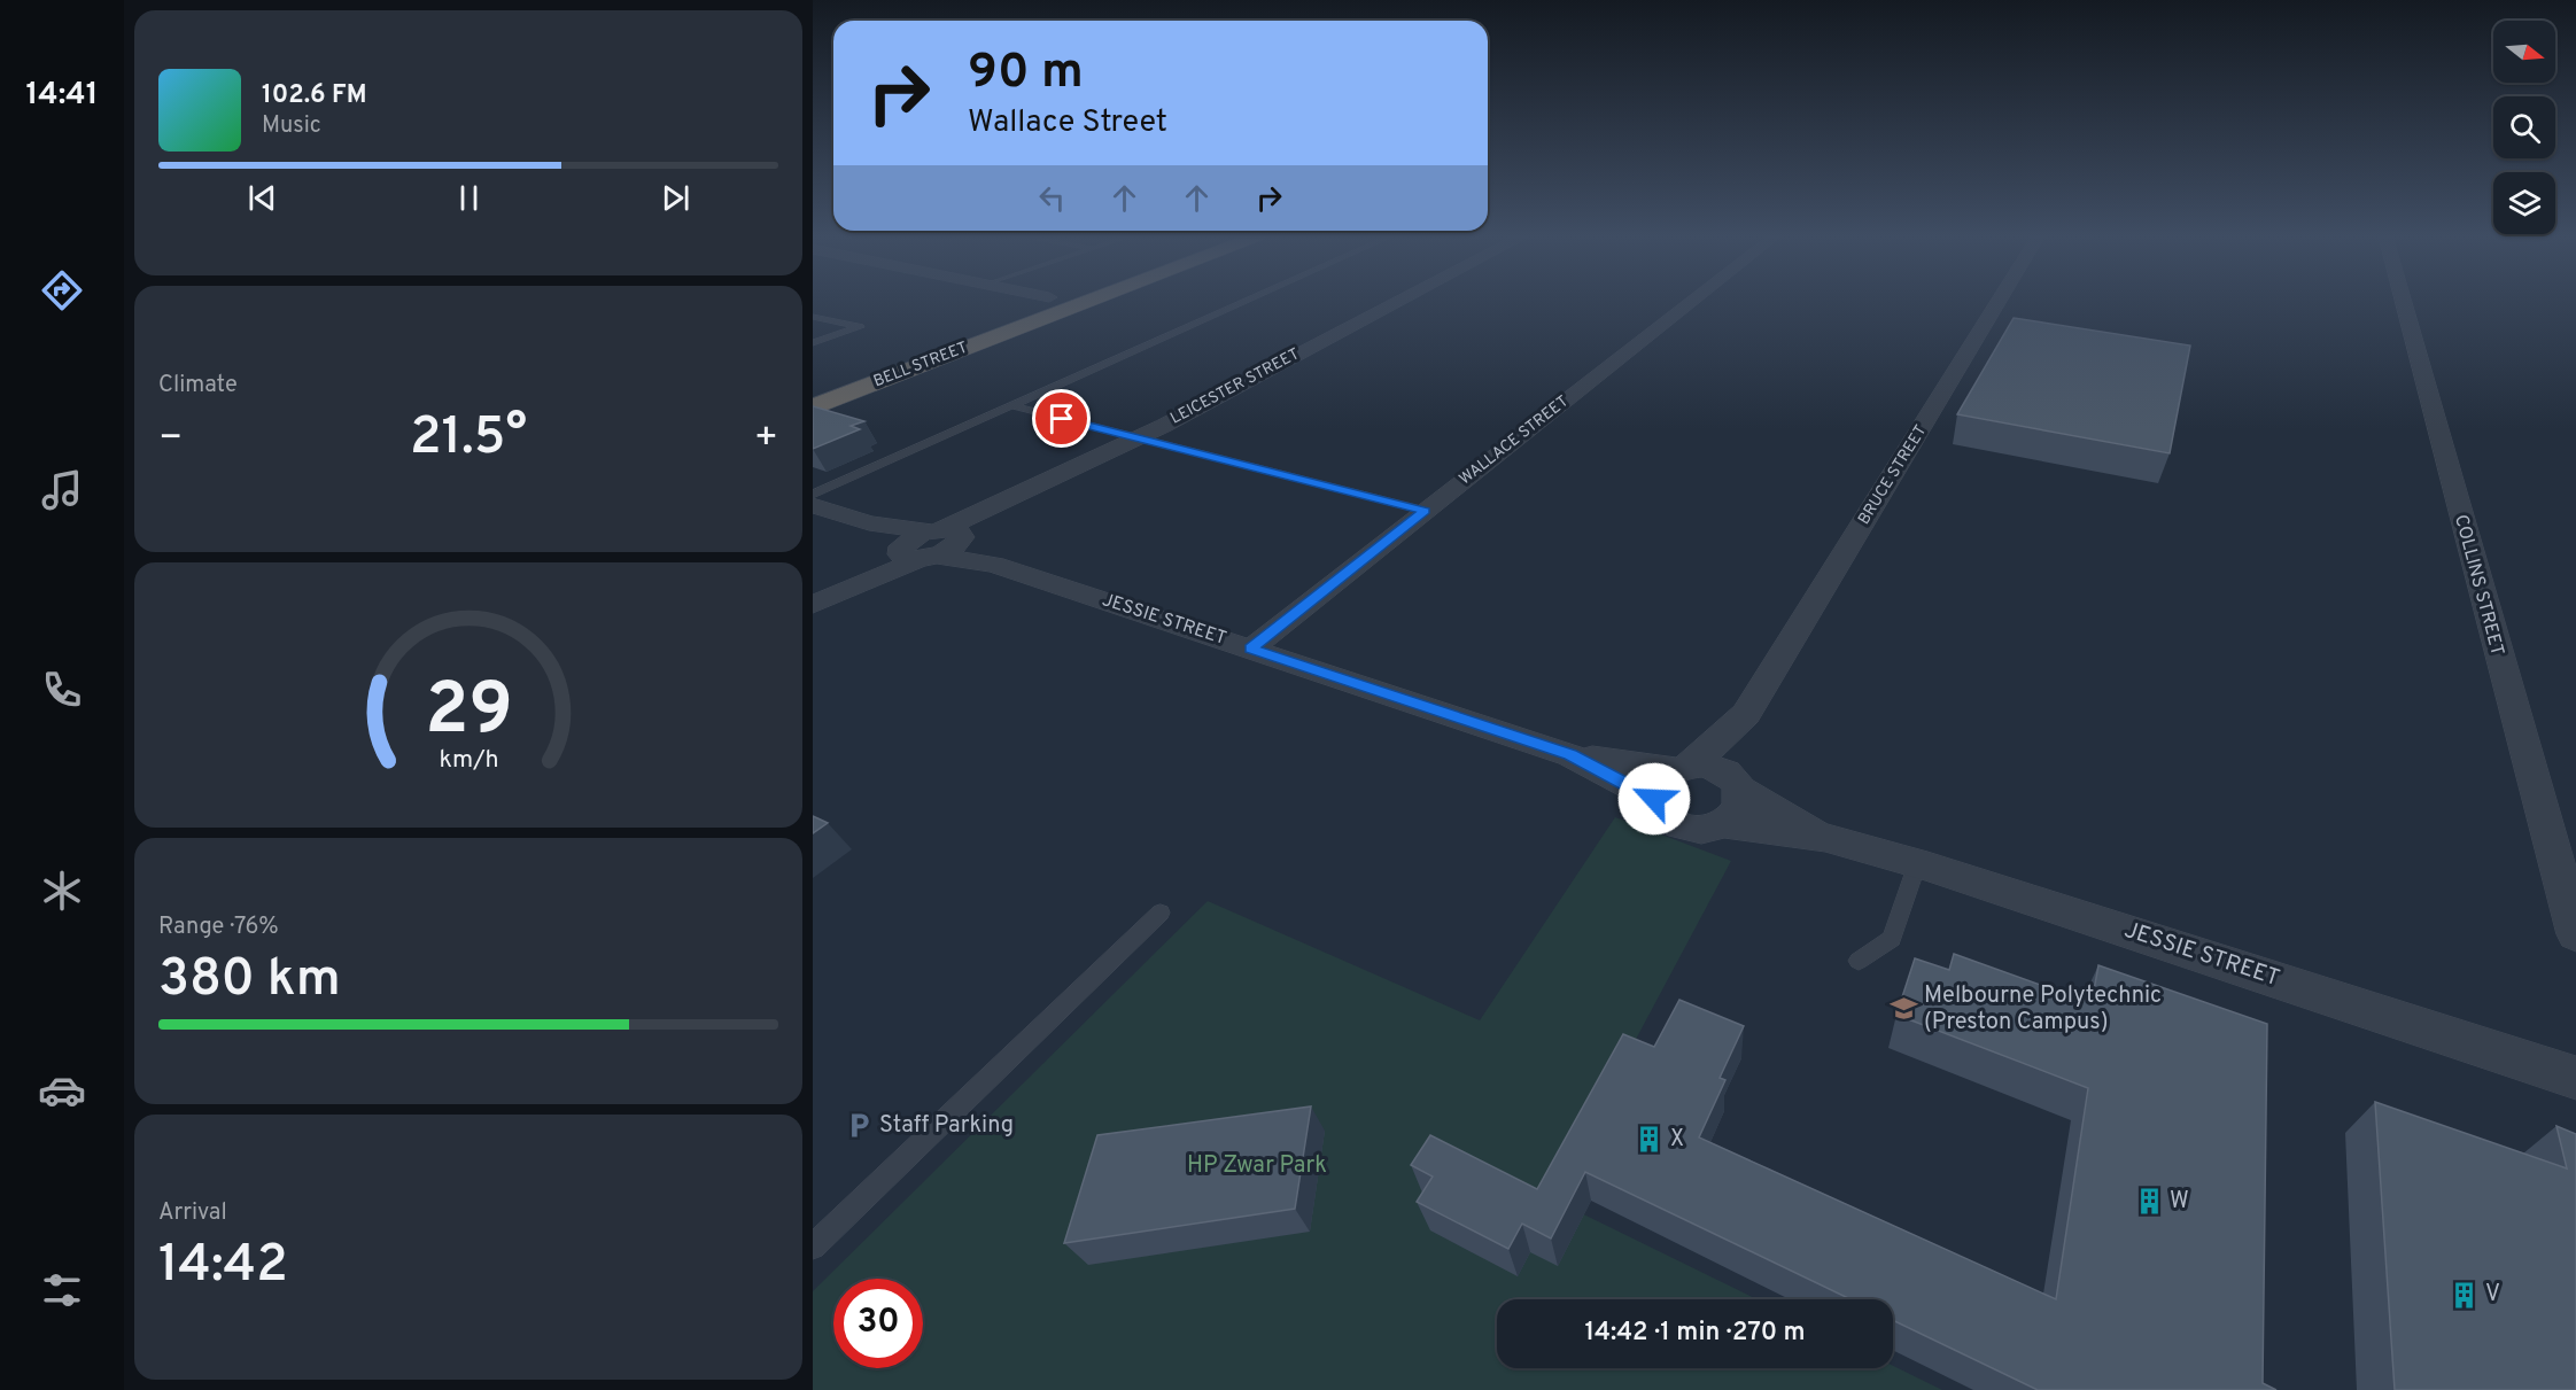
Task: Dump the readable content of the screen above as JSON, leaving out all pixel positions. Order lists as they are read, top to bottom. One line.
{"streets":{"highway":["BELL STREET"],"street":["LEICESTER STREET","WALLACE STREET","BRUCE STREET","COLLINS STREET","JESSIE STREET"]},"crossings":[["LEICESTER STREET","JESSIE STREET"],["WALLACE STREET","JESSIE STREET"],["BRUCE STREET","JESSIE STREET"]],"parks":["HP Zwar Park"],"places":{"school or university":["Melbourne Polytechnic (Preston Campus)"],"parking":["Staff Parking"],"building":["X","W","V"]},"north":"right","page":{"tabs":"14:41","turn":["90 m","Wallace Street"],"song":["102.6 FM","Music"],"tile":["Climate",["Range · 76%","380 km"],["Arrival","14:42"]],"heat":["−","21.5°","+"],"limit":"30","trip":"14:42 · 1 min · 270 m","gauge":["29","km/h"]}}
